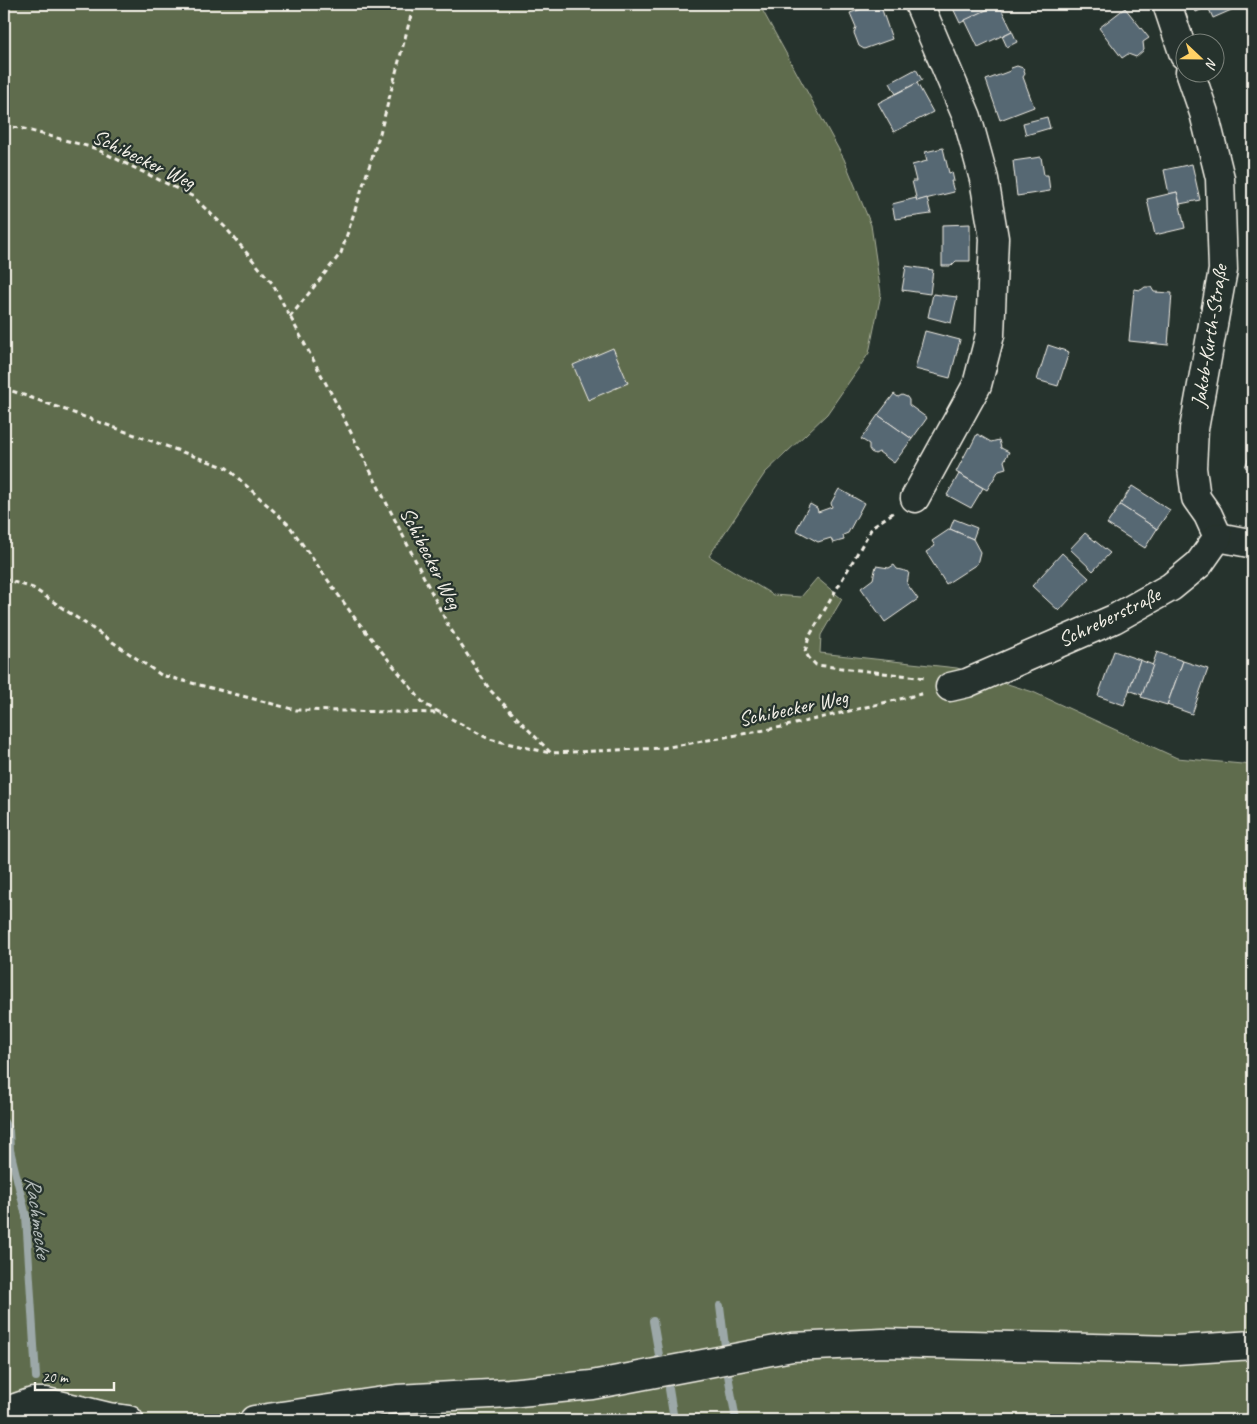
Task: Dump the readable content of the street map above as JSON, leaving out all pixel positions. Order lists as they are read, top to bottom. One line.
{"streets":{"street":["Jakob-Kurth-Straße","Schreberstraße"],"path":["Schibecker Weg"]},"crossings":[["Schibecker Weg","Schreberstraße"],["Jakob-Kurth-Straße","Schreberstraße"]],"water":["Rachmecke"],"scale_bar":"20 m","north":"right"}
